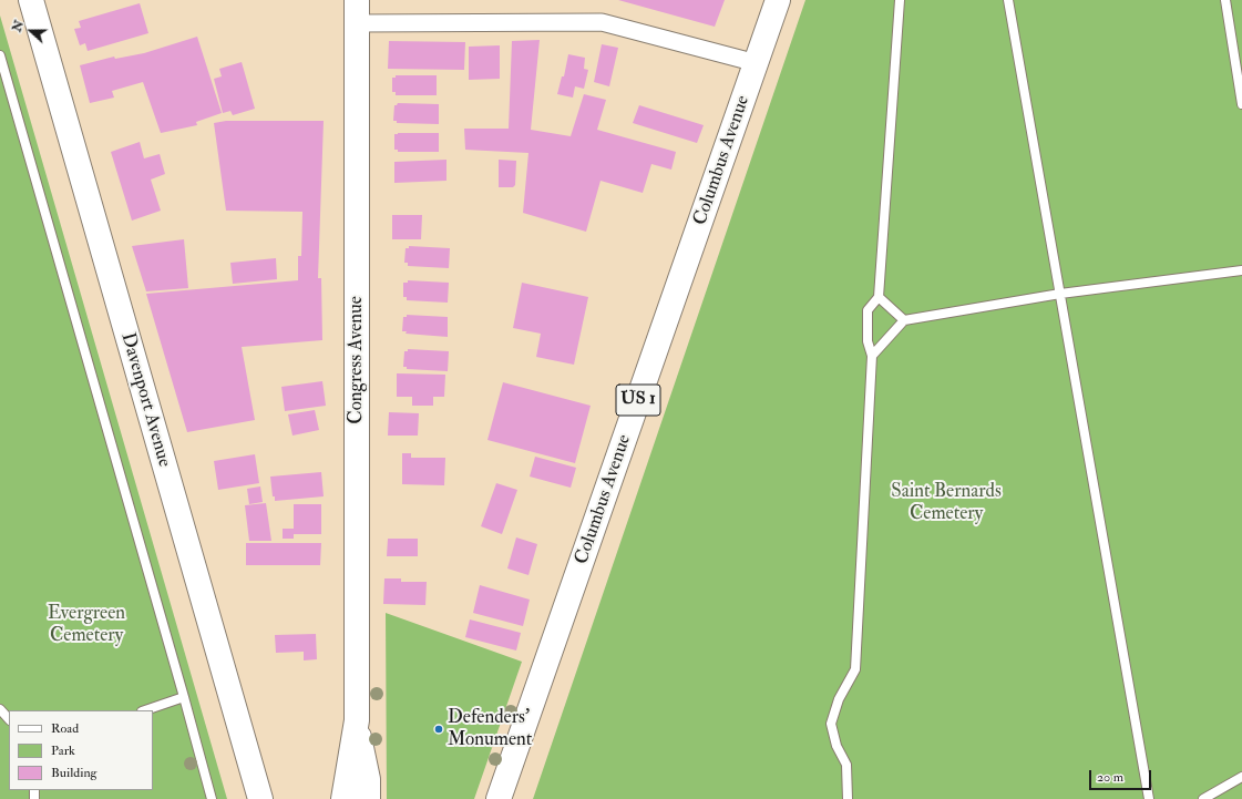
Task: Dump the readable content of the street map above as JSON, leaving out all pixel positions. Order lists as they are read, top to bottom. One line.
{"streets":{"main road":["Columbus Avenue","Congress Avenue","Davenport Avenue","US 1"]},"parks":["Saint Bernards Cemetery","Evergreen Cemetery"],"places":["Defenders’ Monument"],"legend":["Road","Park","Building"],"scale_bar":"20 m","north":"left"}
